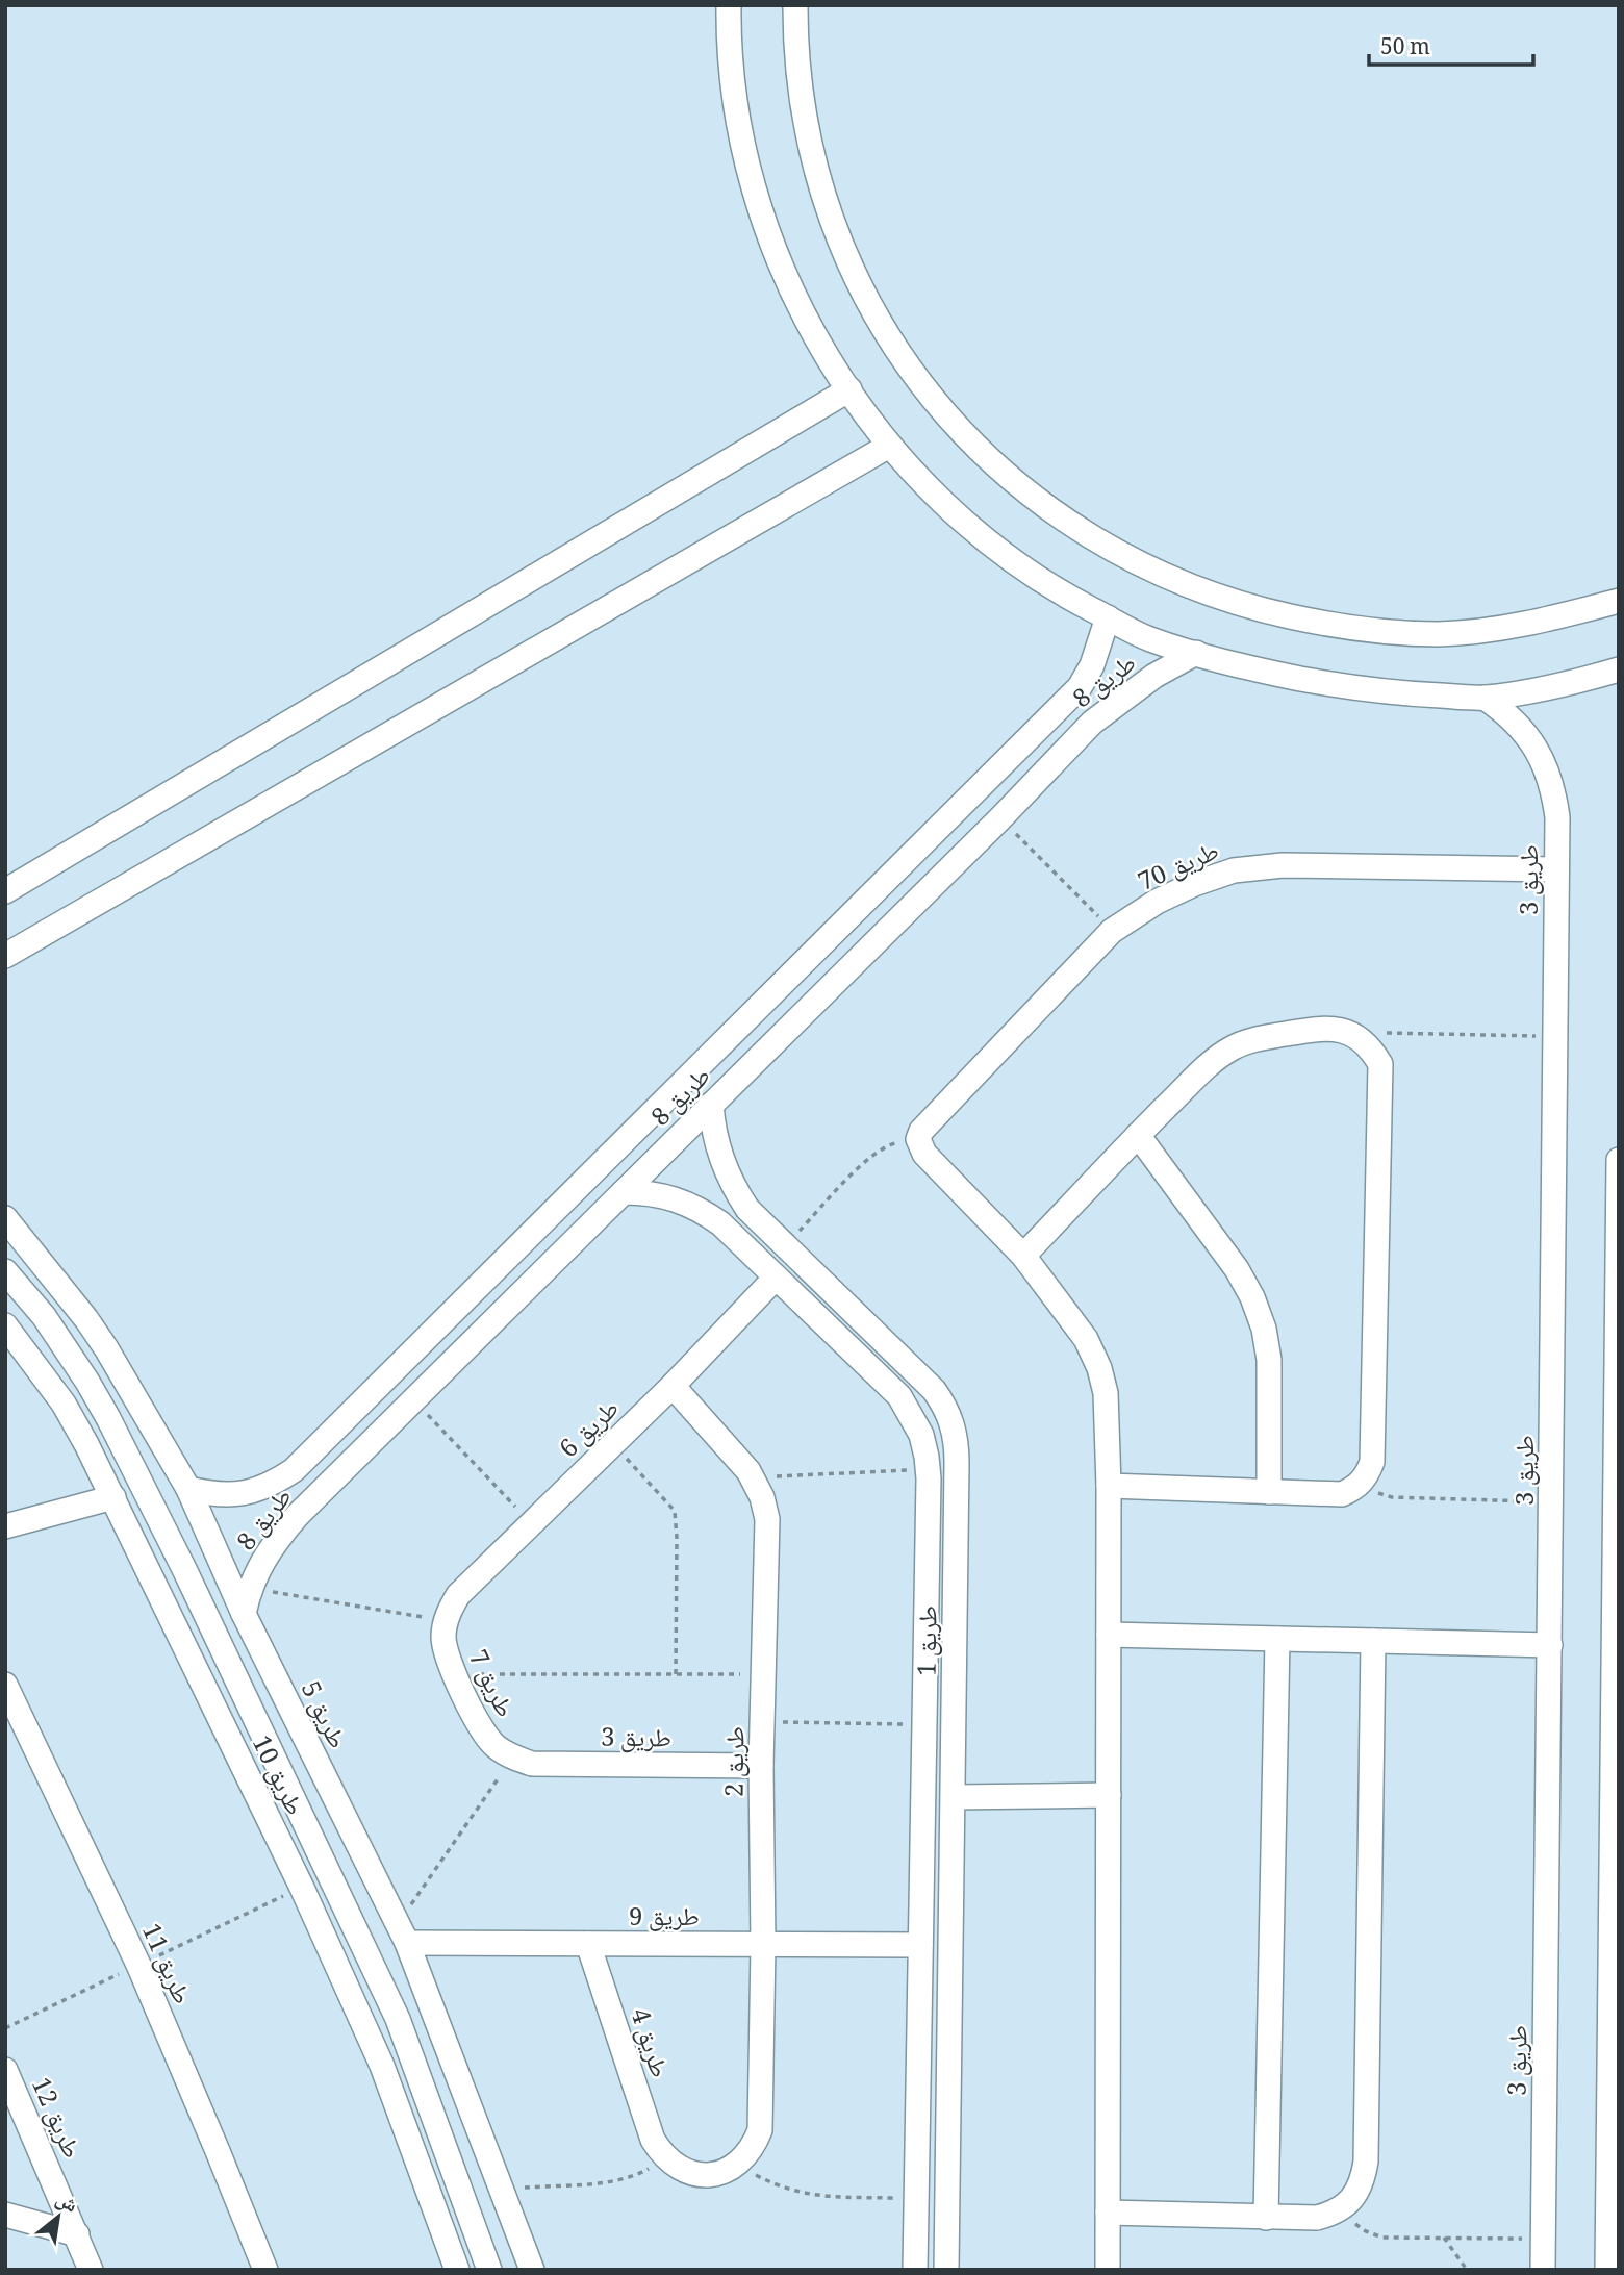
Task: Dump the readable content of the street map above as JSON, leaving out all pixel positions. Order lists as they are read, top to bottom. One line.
{"streets":{"street":["طريق 8","طريق 70","طريق 3","طريق 6","طريق 1","طريق 7","طريق 5","طريق 2","طريق 10","طريق 9","طريق 11","طريق 4","طريق 12"]},"crossings":[["طريق 8","طريق 1"],["طريق 8","طريق 5"],["طريق 70","طريق 3"],["طريق 3","طريق 7"],["طريق 3","طريق 2"],["طريق 6","طريق 1"],["طريق 6","طريق 7"],["طريق 6","طريق 2"],["طريق 1","طريق 9"],["طريق 5","طريق 9"],["طريق 2","طريق 9"],["طريق 9","طريق 4"]],"scale_bar":"50 m","north":"top right"}
